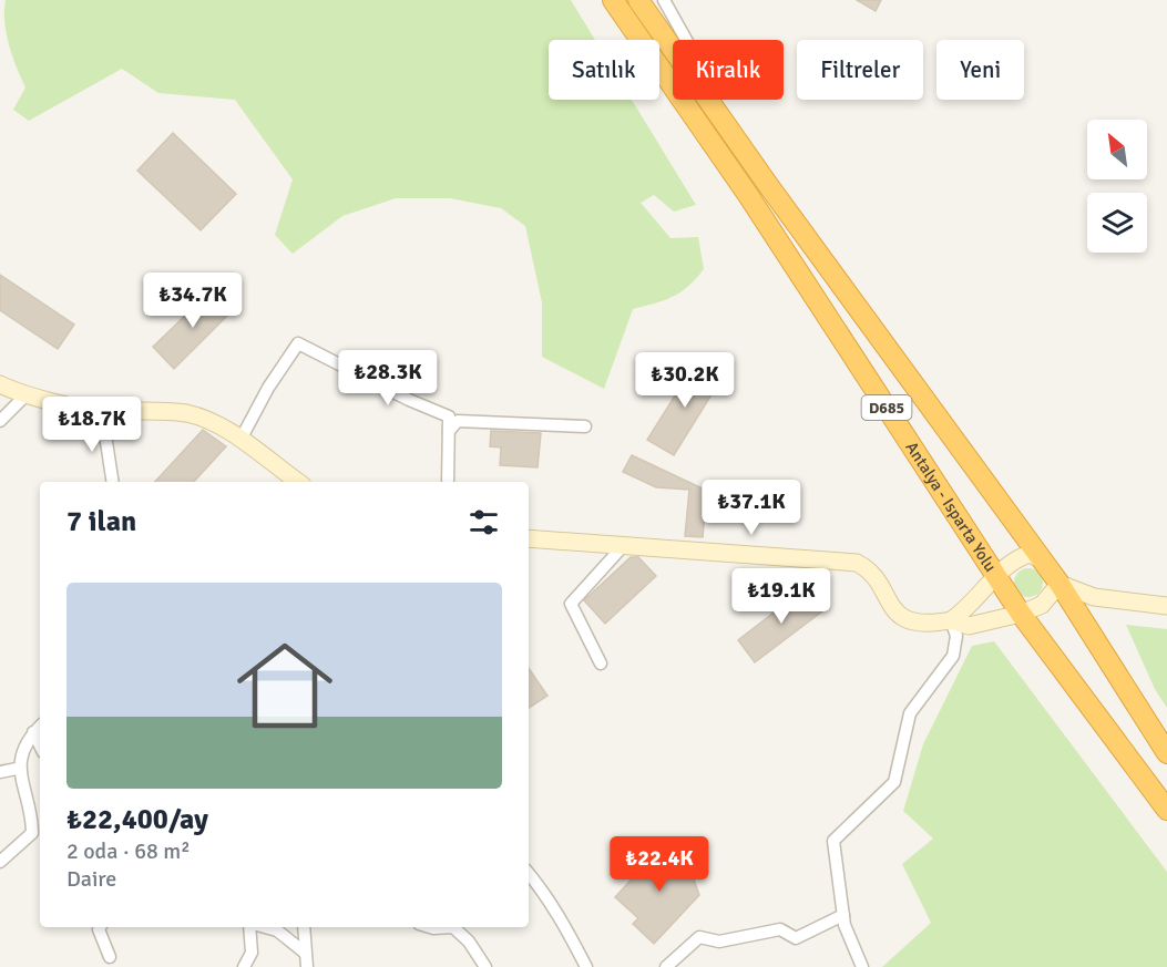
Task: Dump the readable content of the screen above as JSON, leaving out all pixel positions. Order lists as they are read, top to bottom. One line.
{"streets":{"highway":["D685","Antalya - Isparta Yolu"]},"crossings":[["D685","Antalya - Isparta Yolu"]],"north":"top left","page":{"chip":["Satılık","Kiralık","Filtreler","Yeni"],"price":["₺34.7K","₺28.3K","₺30.2K","₺18.7K","₺37.1K","₺19.1K","₺22.4K"],"heading":"7 ilan","list":[{"name":"₺22,400/ay","note":"2 oda · 68 m² · Daire"}]}}
